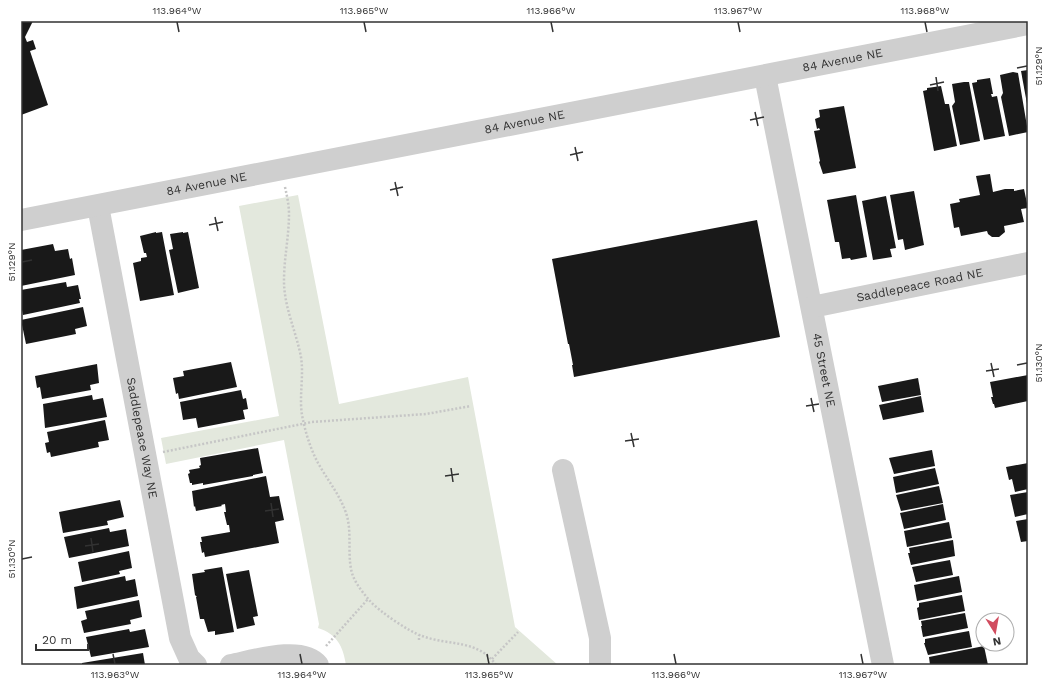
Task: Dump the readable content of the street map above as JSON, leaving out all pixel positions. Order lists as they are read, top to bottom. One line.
{"streets":{"street":["84 Avenue NE","Saddlepeace Road NE","45 Street NE","Saddlepeace Way NE"]},"crossings":[["84 Avenue NE","45 Street NE"],["84 Avenue NE","Saddlepeace Way NE"],["Saddlepeace Road NE","45 Street NE"]],"scale_bar":"20 m","north":"bottom","coordinates":["113.964°W","113.965°W","113.966°W","113.967°W","113.968°W","51.129°N","51.130°N","113.963°W"]}
